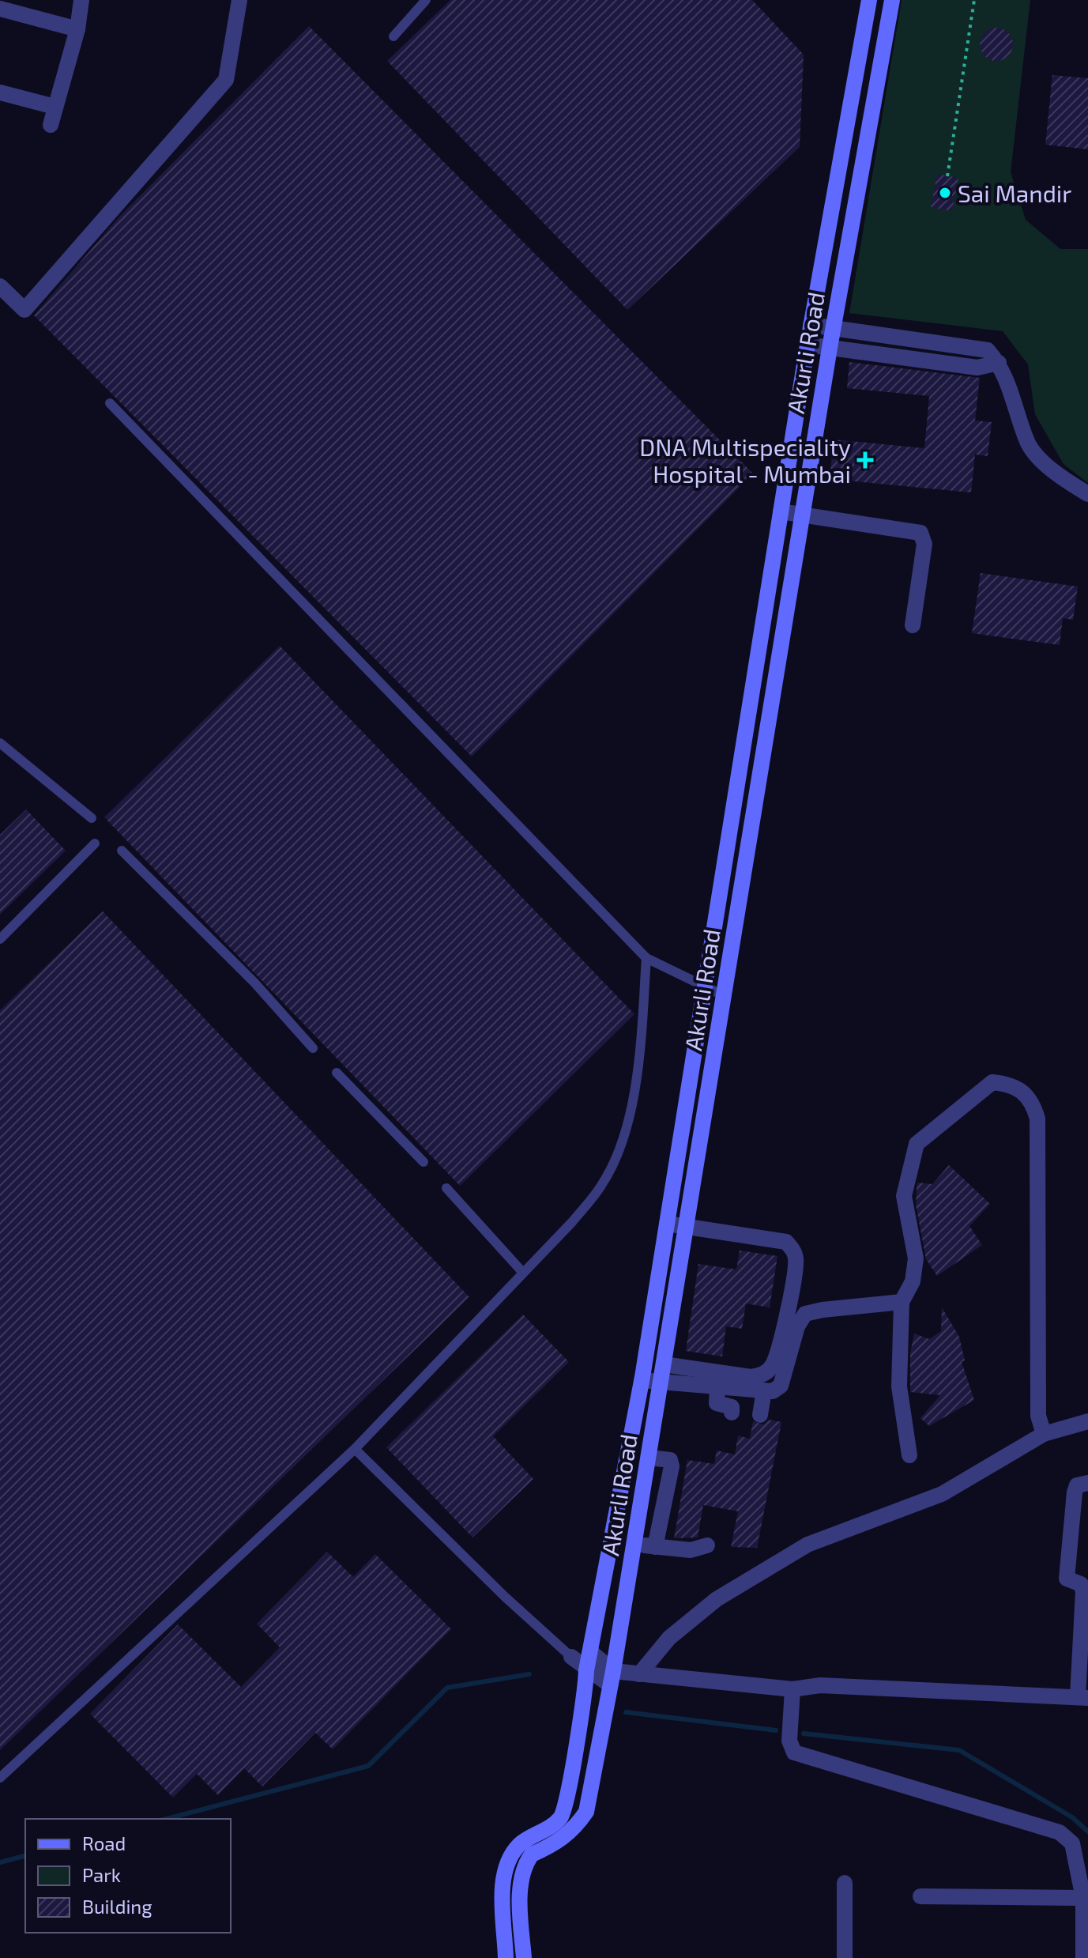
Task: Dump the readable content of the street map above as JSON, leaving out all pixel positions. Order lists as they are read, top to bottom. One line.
{"streets":{"street":["Akurli Road"]},"places":{"other":["Sai Mandir"],"health":["DNA Multispeciality Hospital - Mumbai"]},"legend":["Road","Park","Building"]}
